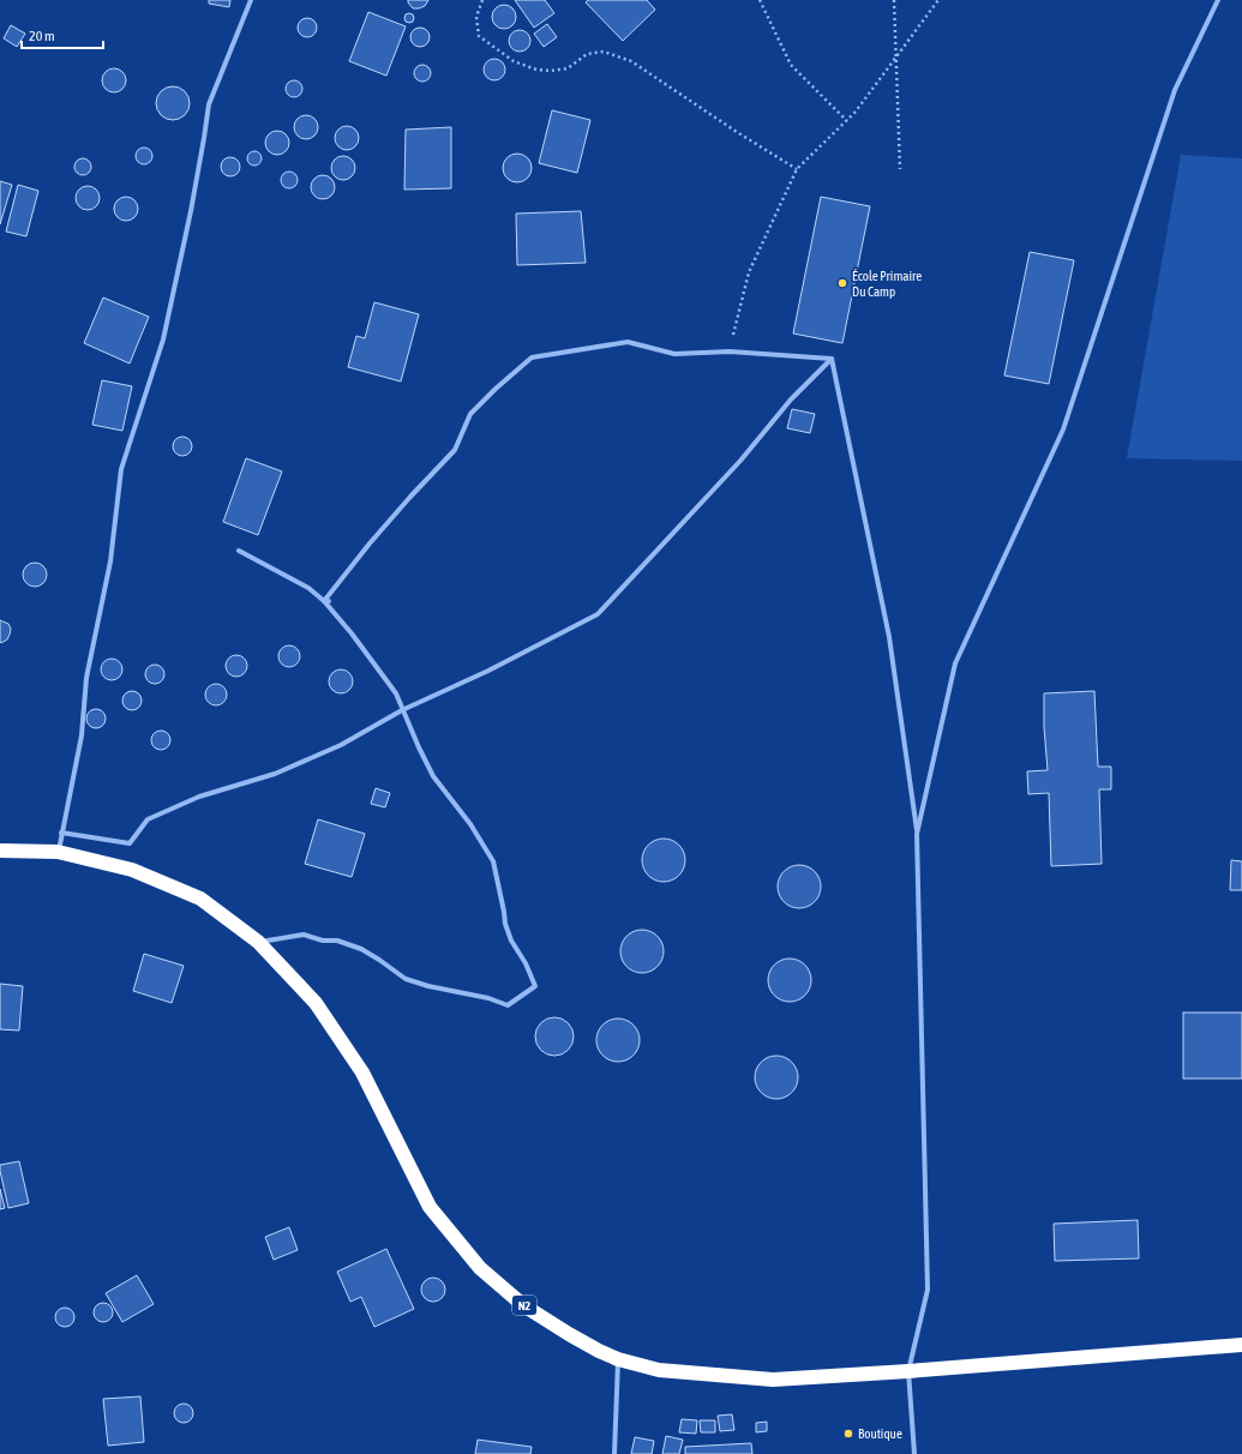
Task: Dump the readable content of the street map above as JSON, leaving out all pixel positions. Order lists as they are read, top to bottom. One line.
{"streets":{"highway":["N2"]},"places":["École Primaire Du Camp","Boutique"],"scale_bar":"20 m"}
